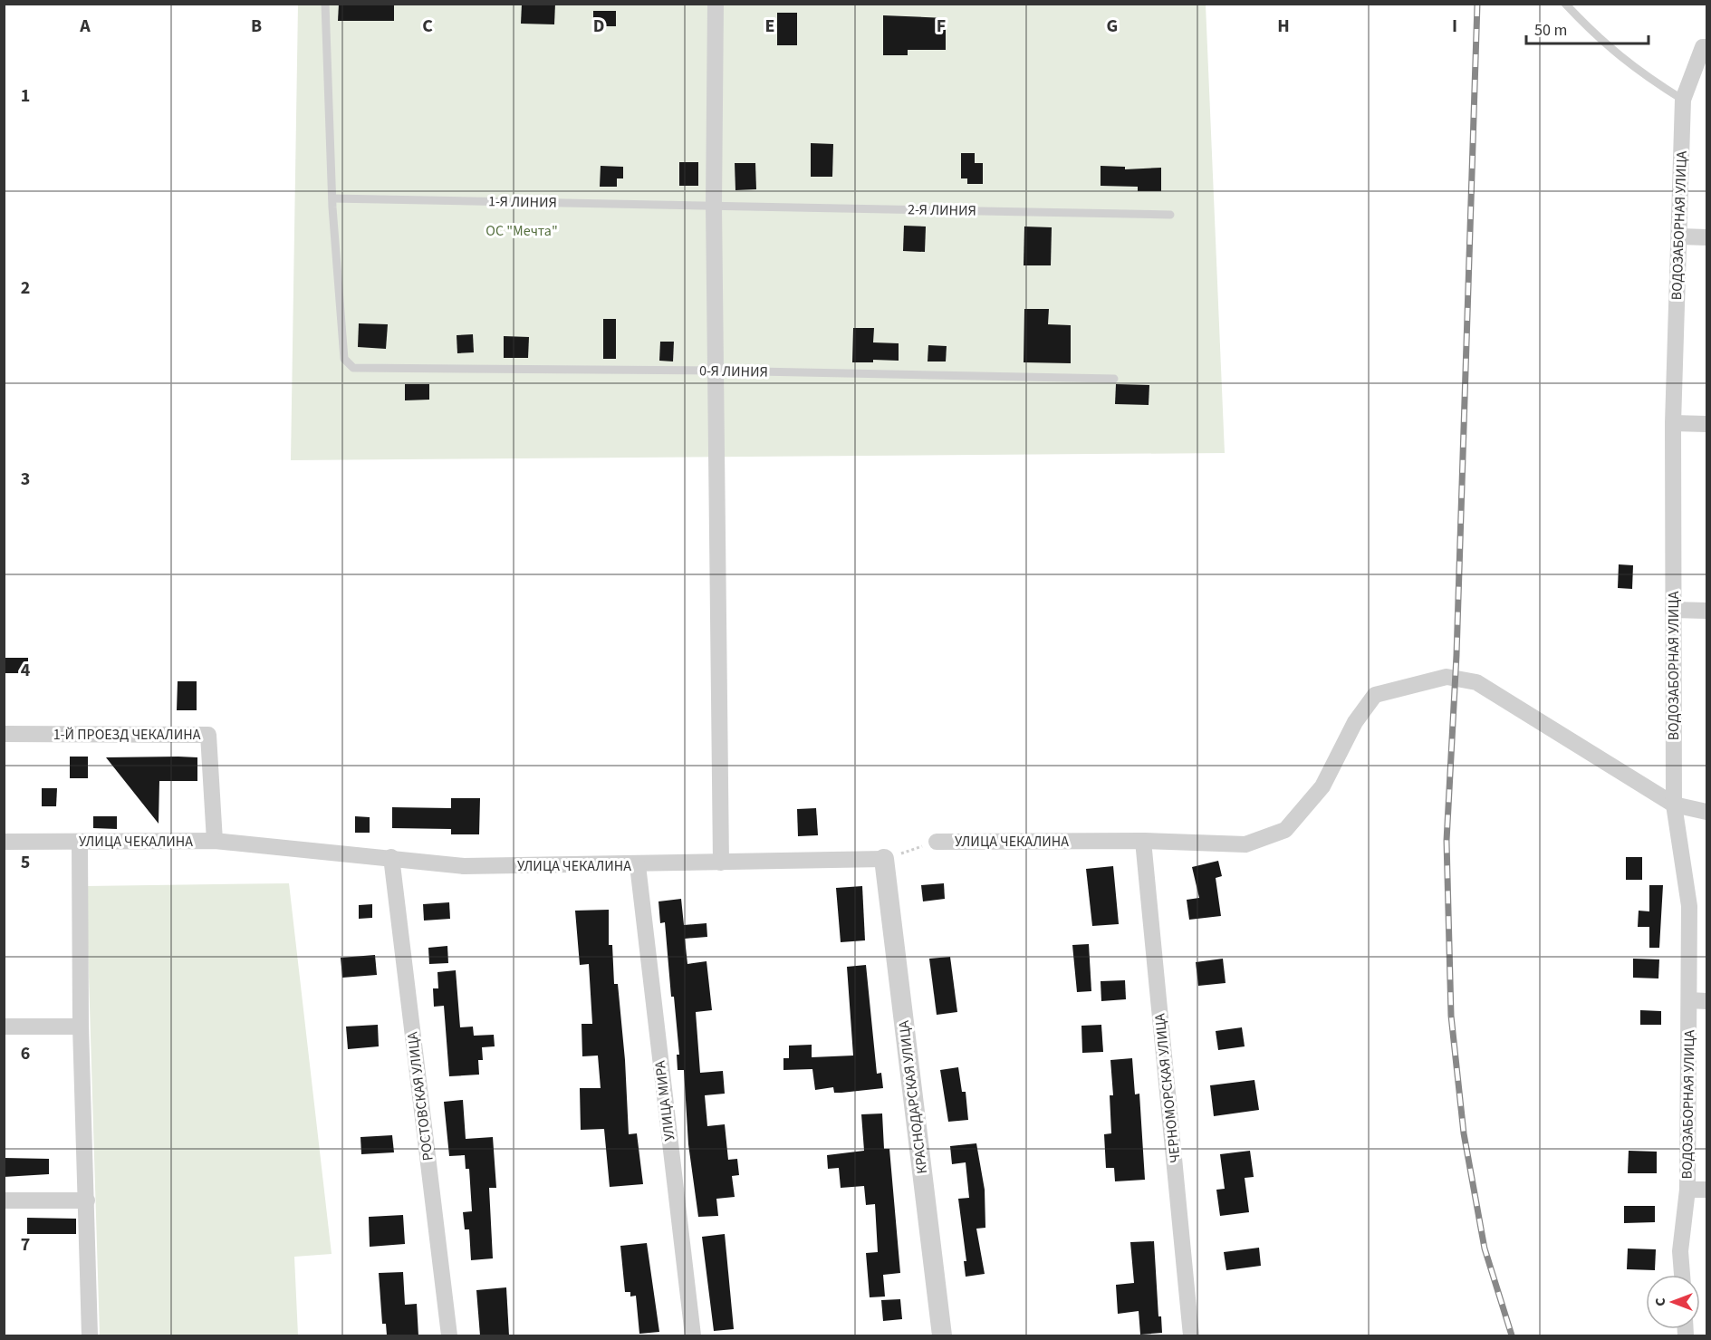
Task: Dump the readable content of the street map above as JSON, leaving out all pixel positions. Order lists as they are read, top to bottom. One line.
{"streets":{"street":["ВОДОЗАБОРНАЯ УЛИЦА","1-Й ПРОЕЗД ЧЕКАЛИНА","УЛИЦА ЧЕКАЛИНА","ЧЕРНОМОРСКАЯ УЛИЦА","РОСТОВСКАЯ УЛИЦА","КРАСНОДАРСКАЯ УЛИЦА","УЛИЦА МИРА"],"lane":["1-Я ЛИНИЯ","2-Я ЛИНИЯ","0-Я ЛИНИЯ"]},"crossings":[["1-Я ЛИНИЯ","2-Я ЛИНИЯ"],["1-Я ЛИНИЯ","0-Я ЛИНИЯ"],["ВОДОЗАБОРНАЯ УЛИЦА","УЛИЦА ЧЕКАЛИНА"],["1-Й ПРОЕЗД ЧЕКАЛИНА","УЛИЦА ЧЕКАЛИНА"],["УЛИЦА ЧЕКАЛИНА","ЧЕРНОМОРСКАЯ УЛИЦА"],["УЛИЦА ЧЕКАЛИНА","РОСТОВСКАЯ УЛИЦА"],["УЛИЦА ЧЕКАЛИНА","КРАСНОДАРСКАЯ УЛИЦА"],["УЛИЦА ЧЕКАЛИНА","УЛИЦА МИРА"]],"parks":["ОС \"Мечта\""],"scale_bar":"50 m","north":"left","grid":{"columns":["A","B","C","D","E","F","G","H","I"],"rows":["1","2","3","4","5","6","7"]}}
